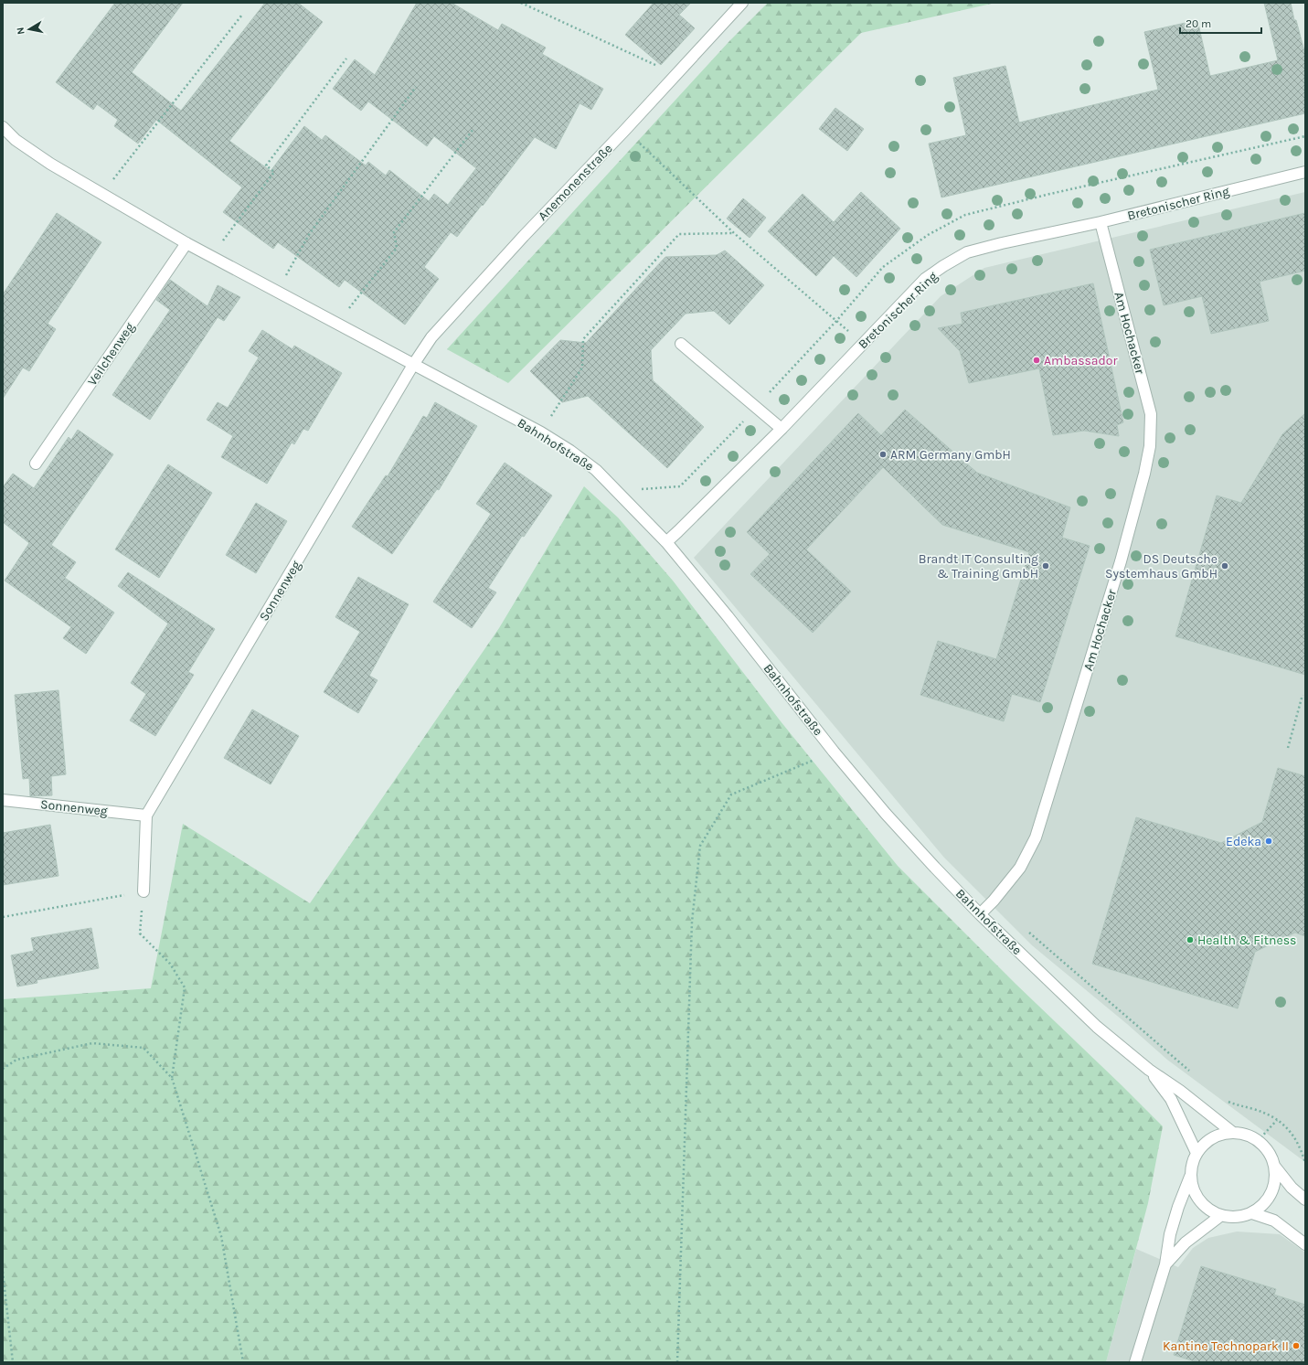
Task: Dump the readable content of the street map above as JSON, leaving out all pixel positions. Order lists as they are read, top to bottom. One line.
{"streets":{"street":["Anemonenstraße","Bretonischer Ring","Am Hochacker","Veilchenweg","Bahnhofstraße","Sonnenweg"]},"crossings":[["Anemonenstraße","Bahnhofstraße"],["Anemonenstraße","Sonnenweg"],["Bretonischer Ring","Am Hochacker"],["Bretonischer Ring","Bahnhofstraße"],["Am Hochacker","Bahnhofstraße"],["Bahnhofstraße","Sonnenweg"]],"places":["Ambassador","ARM Germany GmbH","Brandt IT Consulting & Training GmbH","DS Deutsche Systemhaus GmbH","Edeka","Health & Fitness","Kantine Technopark II"],"scale_bar":"20 m","north":"left"}
